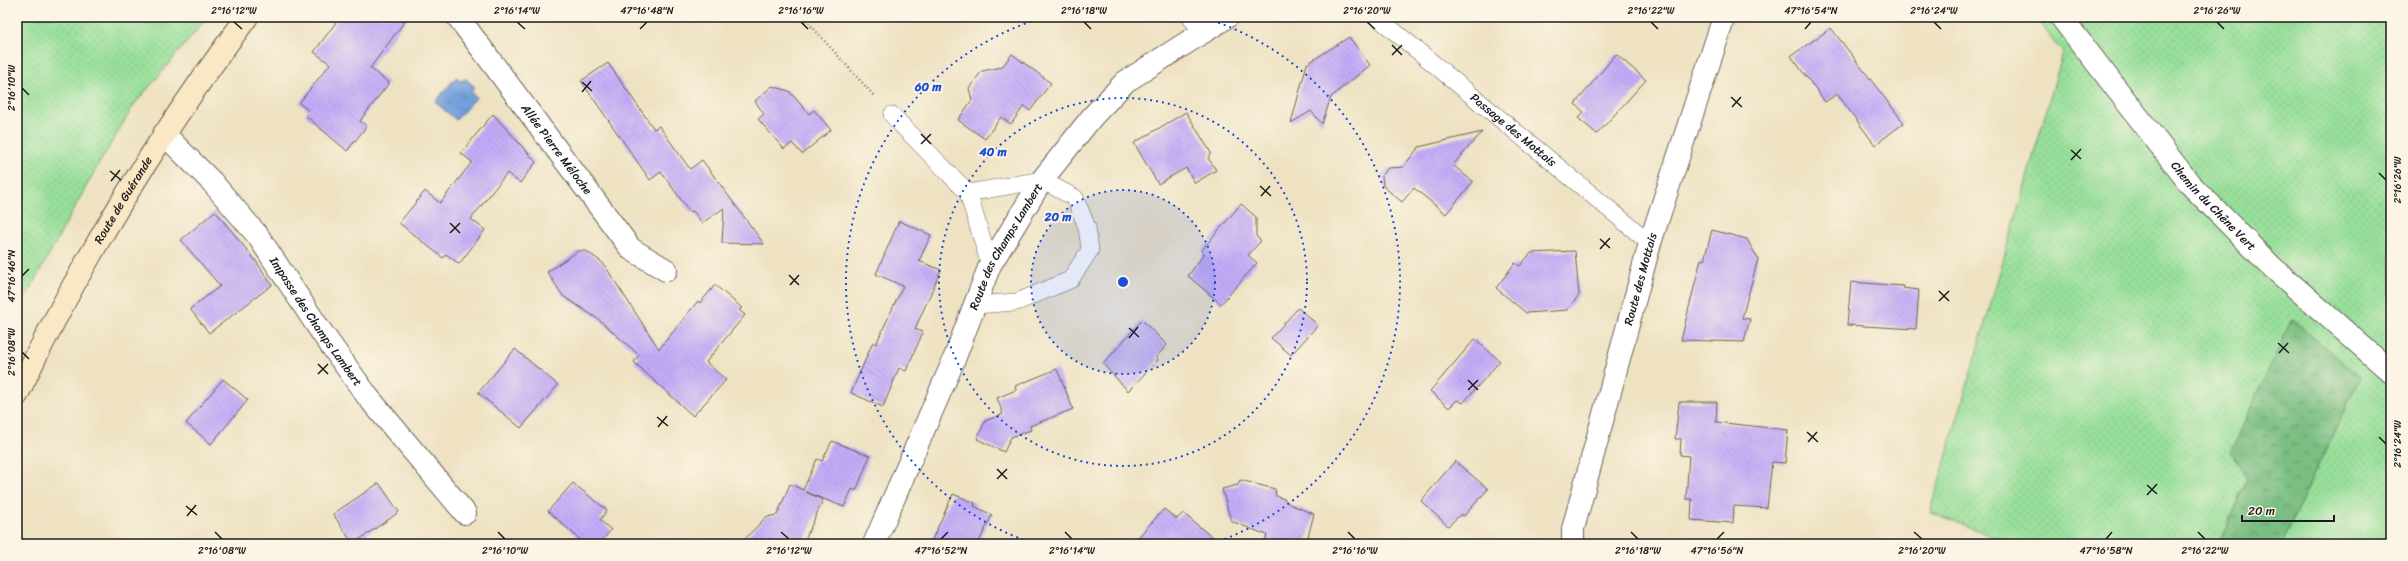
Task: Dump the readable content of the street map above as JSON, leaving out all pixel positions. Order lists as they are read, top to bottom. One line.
{"streets":{"street":["Allée Pierre Méloche","Route de Guérande","Chemin du Chêne Vert","Route des Champs Lambert","Route des Mottais","Impasse des Champs Lambert"],"lane":["Passage des Mottais"]},"crossings":[["Passage des Mottais","Route des Mottais"],["Route de Guérande","Impasse des Champs Lambert"]],"scale_bar":"20 m","coordinates":["2°16'12\"W","2°16'14\"W","47°16'48\"N","2°16'16\"W","2°16'18\"W","2°16'20\"W","2°16'22\"W","47°16'54\"N","2°16'24\"W","2°16'26\"W","2°16'10\"W","47°16'46\"N","2°16'08\"W","47°16'52\"N","47°16'56\"N","47°16'58\"N"],"rings":["60 m","40 m","20 m"]}
